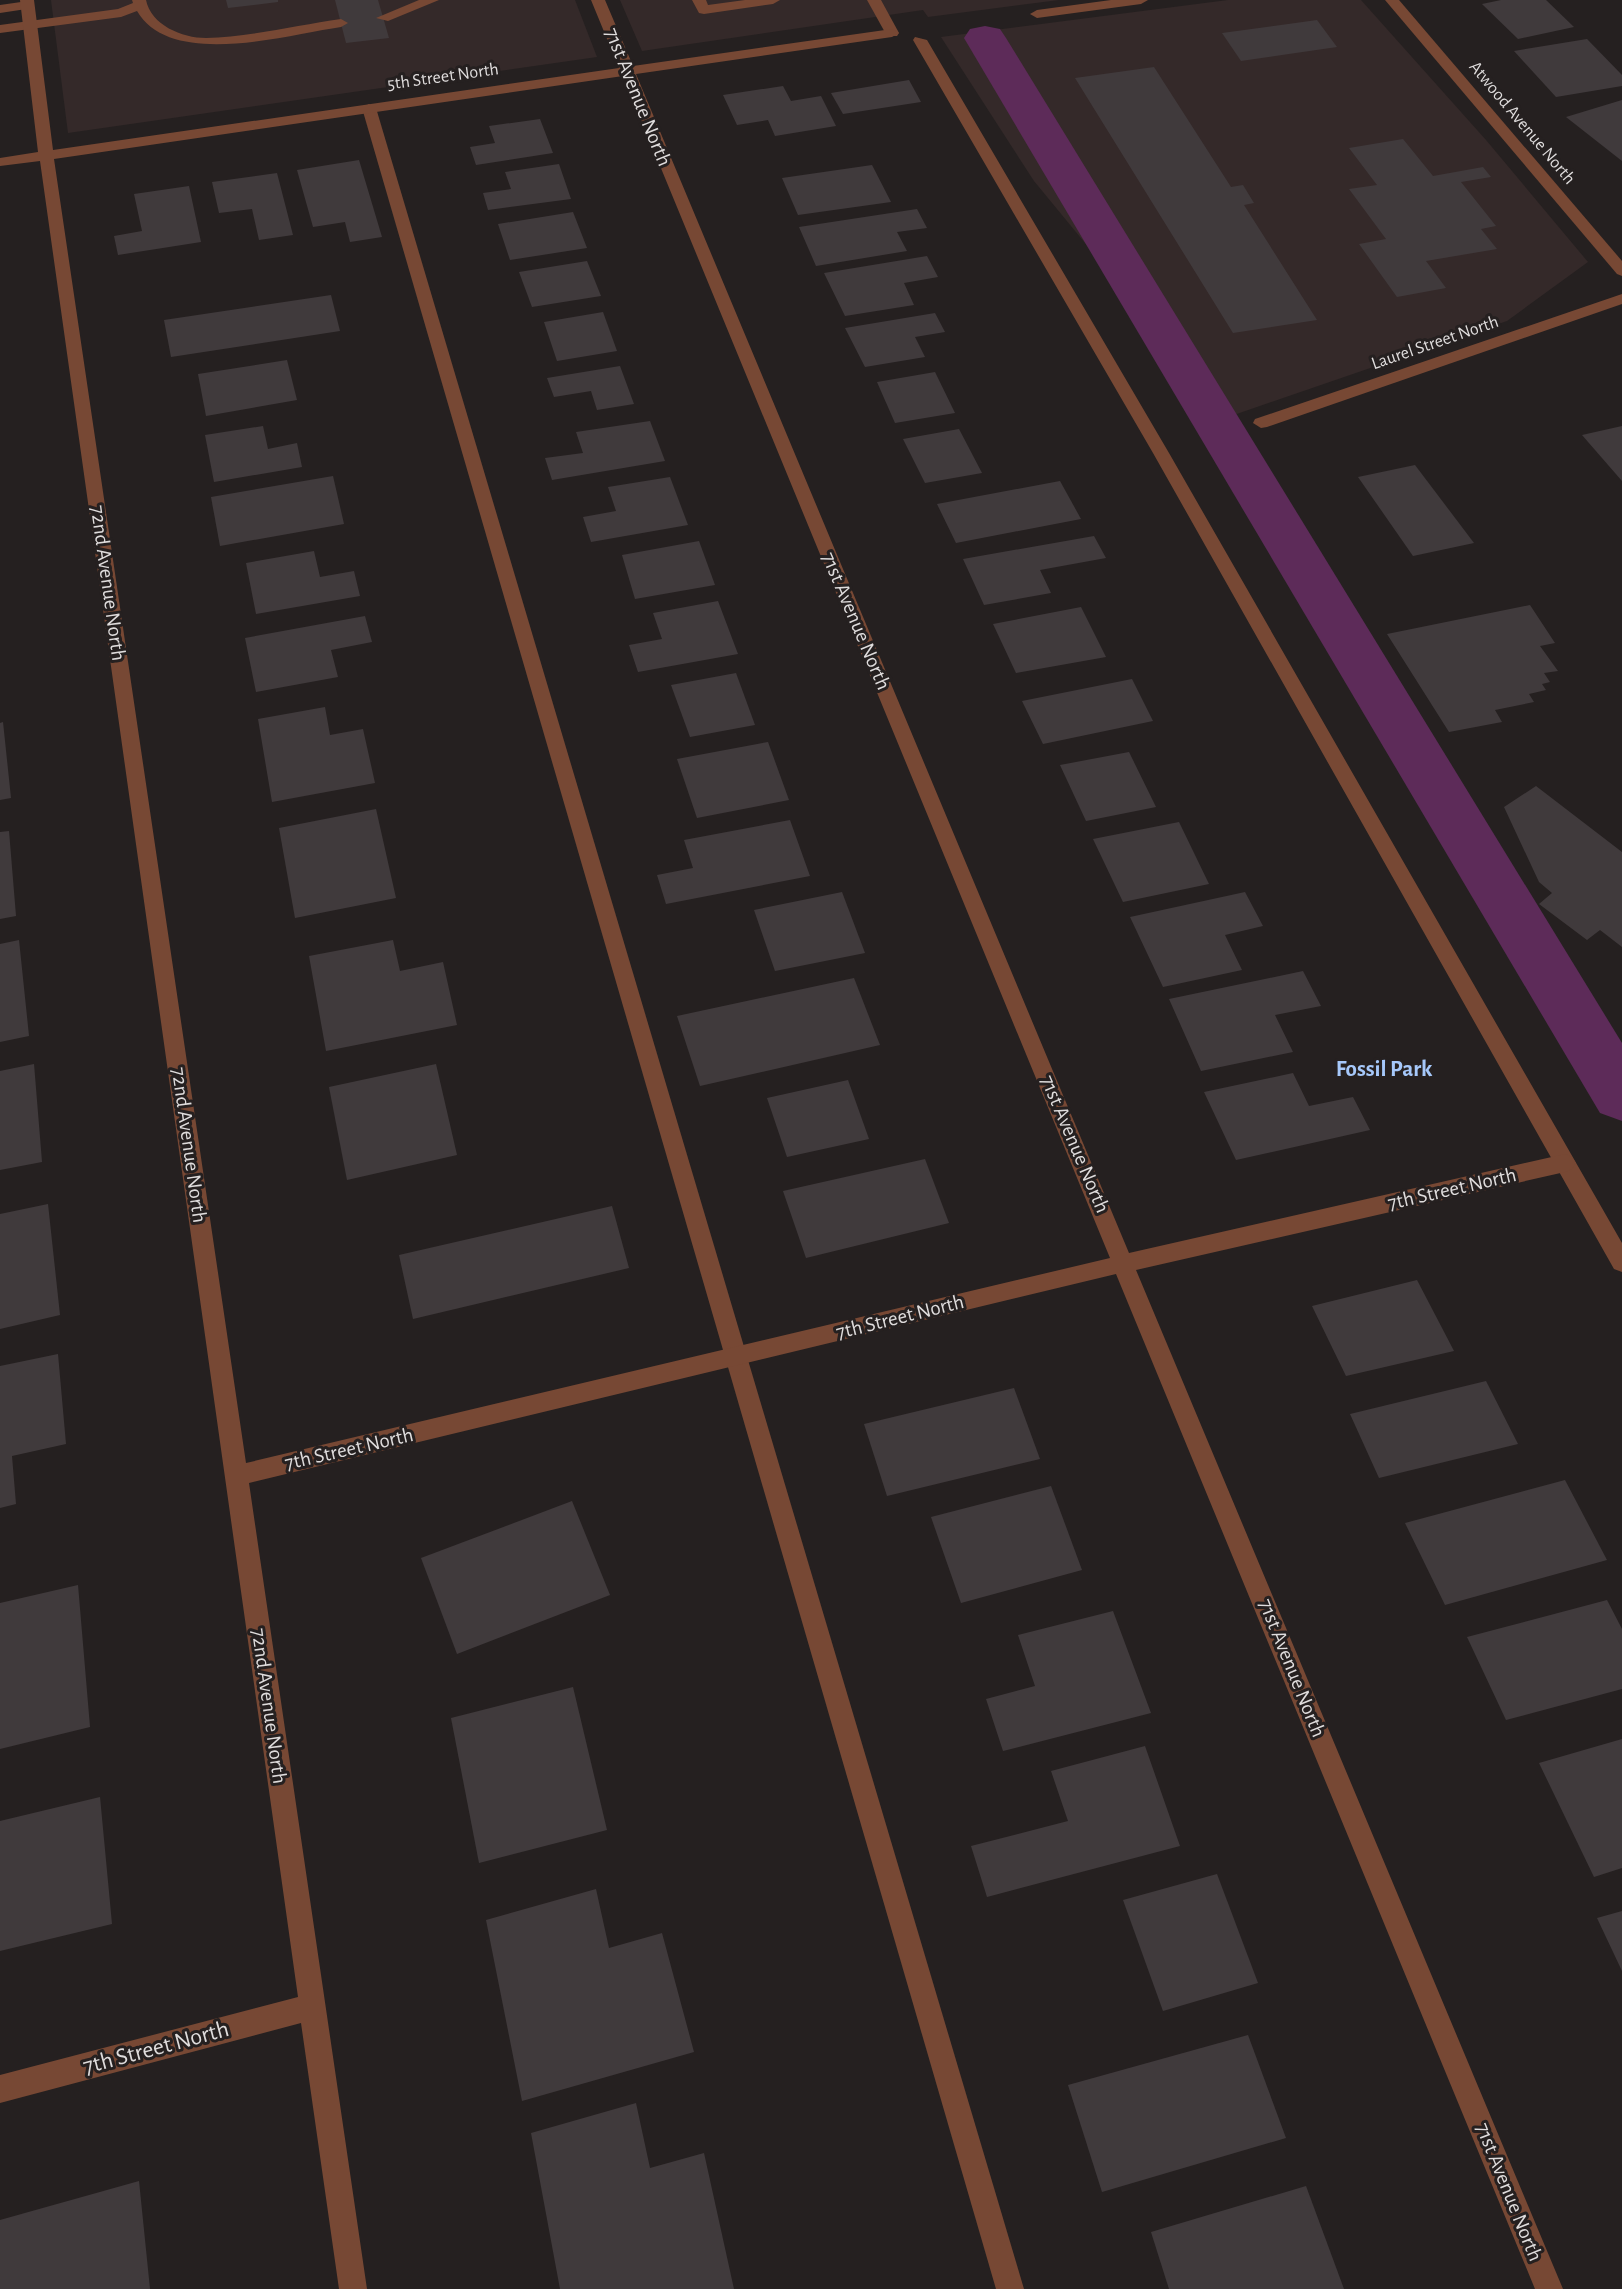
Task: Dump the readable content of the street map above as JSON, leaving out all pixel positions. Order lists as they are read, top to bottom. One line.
{"streets":{"street":["5th Street North","71st Avenue North","Atwood Avenue North","Laurel Street North","72nd Avenue North","7th Street North"]},"crossings":[["5th Street North","71st Avenue North"],["5th Street North","72nd Avenue North"],["71st Avenue North","7th Street North"],["72nd Avenue North","7th Street North"]],"districts":["Fossil Park"]}
